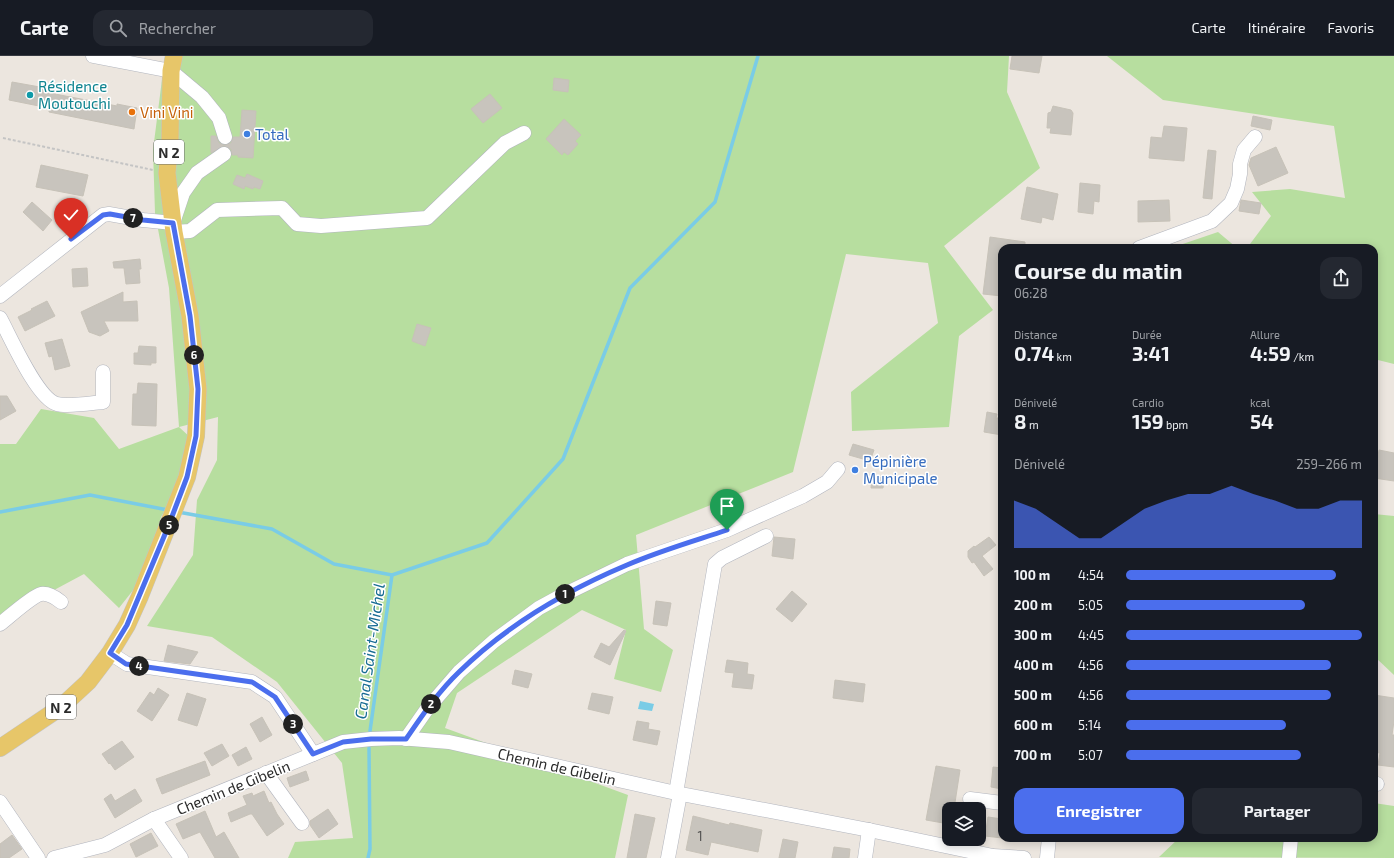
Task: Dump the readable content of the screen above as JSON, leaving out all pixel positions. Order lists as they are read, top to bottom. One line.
{"streets":{"main road":["N 2"],"street":["Chemin de Gibelin"]},"water":["Canal Saint-Michel"],"places":["Résidence Moutouchi","Vini Vini","Total","Pépinière Municipale"],"house_numbers":["1"],"page":{"header":"Carte","search":"Rechercher","nav":["Carte","Itinéraire","Favoris"],"pins":["7","6","5","1","4","2","3"],"heading":["Course du matin","06:28"],"stats":[["Distance","0.74 km"],["Durée","3:41"],["Allure","4:59 /km"],["Dénivelé","8 m"],["Cardio","159 bpm"],["kcal","54"]],"chart":["Dénivelé","259–266 m"],"list":[{"name":"100 m","note":"4:54"},{"name":"200 m","note":"5:05"},{"name":"300 m","note":"4:45"},{"name":"400 m","note":"4:56"},{"name":"500 m","note":"4:56"},{"name":"600 m","note":"5:14"},{"name":"700 m","note":"5:07"}],"buttons":["Enregistrer","Partager"]}}
